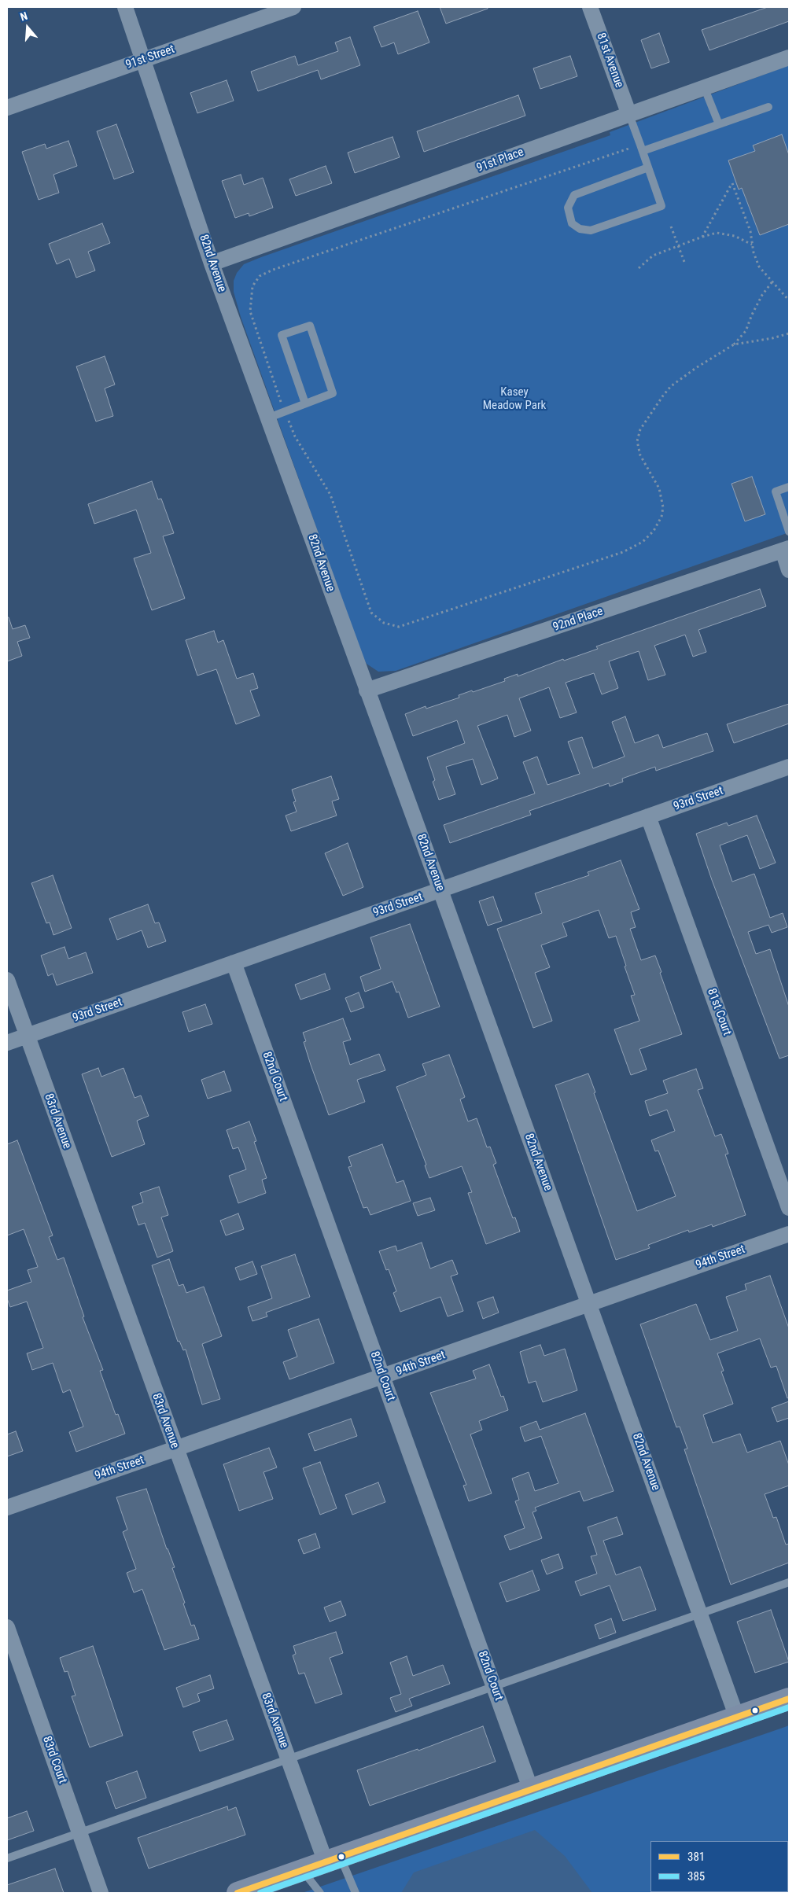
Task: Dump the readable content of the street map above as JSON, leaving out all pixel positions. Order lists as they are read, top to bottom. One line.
{"streets":{"street":["91st Street","81st Avenue","91st Place","82nd Avenue","92nd Place","93rd Street","81st Court","82nd Court","83rd Avenue","94th Street","83rd Court"]},"crossings":[["91st Street","82nd Avenue"],["81st Avenue","91st Place"],["91st Place","82nd Avenue"],["82nd Avenue","92nd Place"],["82nd Avenue","93rd Street"],["82nd Avenue","94th Street"],["93rd Street","81st Court"],["93rd Street","82nd Court"],["93rd Street","83rd Avenue"],["82nd Court","94th Street"],["83rd Avenue","94th Street"]],"parks":["Kasey Meadow Park"],"lines":["transit line 381","transit line 385"],"legend":["381","385"],"north":"top"}
